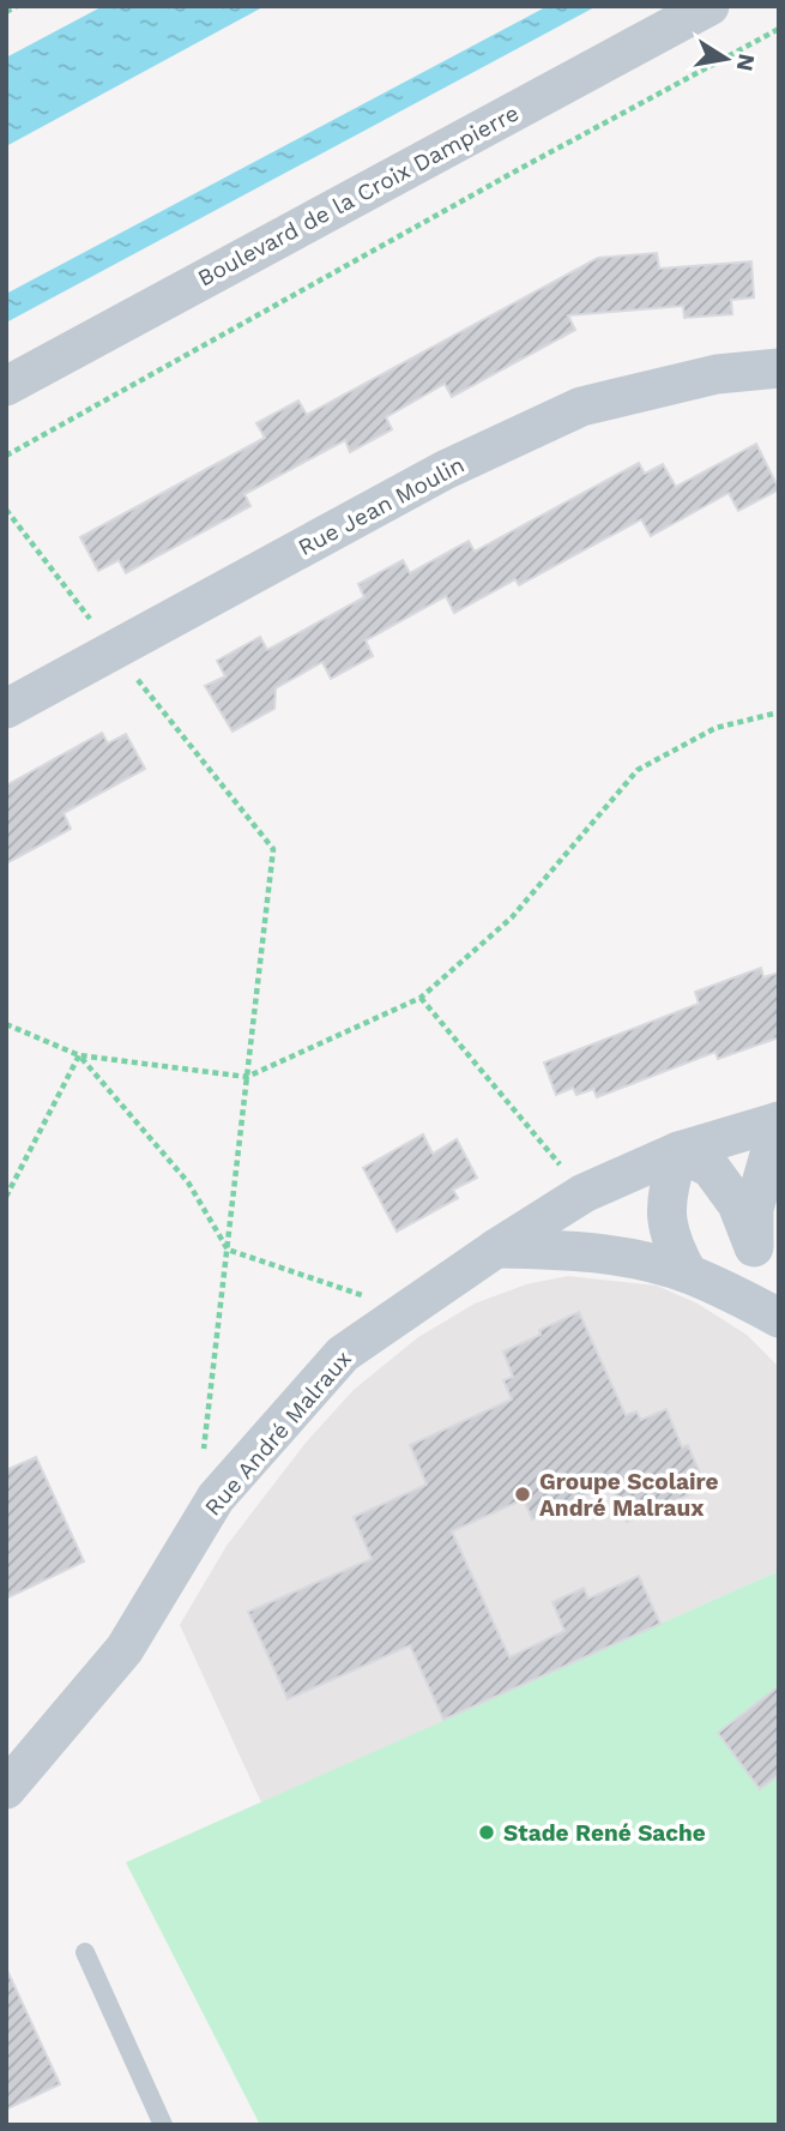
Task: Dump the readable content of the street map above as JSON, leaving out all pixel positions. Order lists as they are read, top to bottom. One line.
{"streets":{"street":["Boulevard de la Croix Dampierre","Rue Jean Moulin","Rue André Malraux"]},"places":["Groupe Scolaire André Malraux","Stade René Sache"],"north":"right"}
